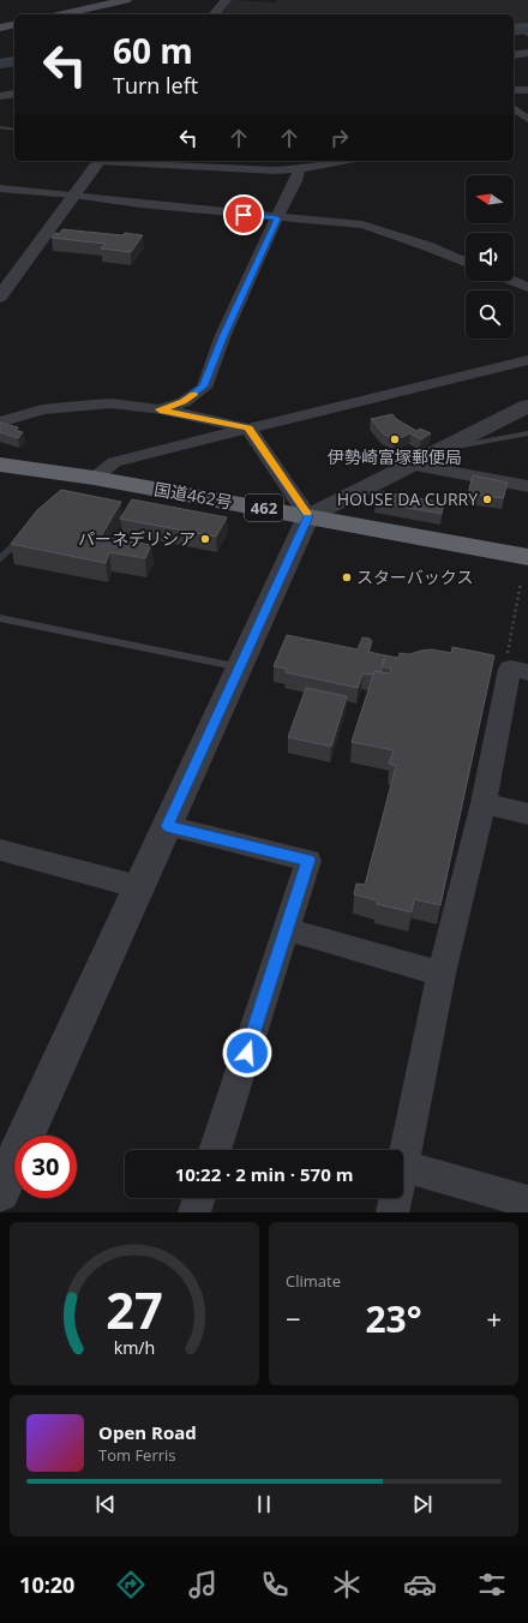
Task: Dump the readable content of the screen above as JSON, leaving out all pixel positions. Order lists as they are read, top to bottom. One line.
{"streets":{"highway":["国道462号","462"]},"places":["伊勢崎富塚郵便局","HOUSE DA CURRY","パーネデリシア","スターバックス"],"north":"left","page":{"turn":["60 m","Turn left"],"limit":"30","trip":"10:22 · 2 min · 570 m","tile":"Climate","heat":["−","23°","+"],"song":["Open Road","Tom Ferris"],"tabs":"10:20","gauge":["27","km/h"]}}
